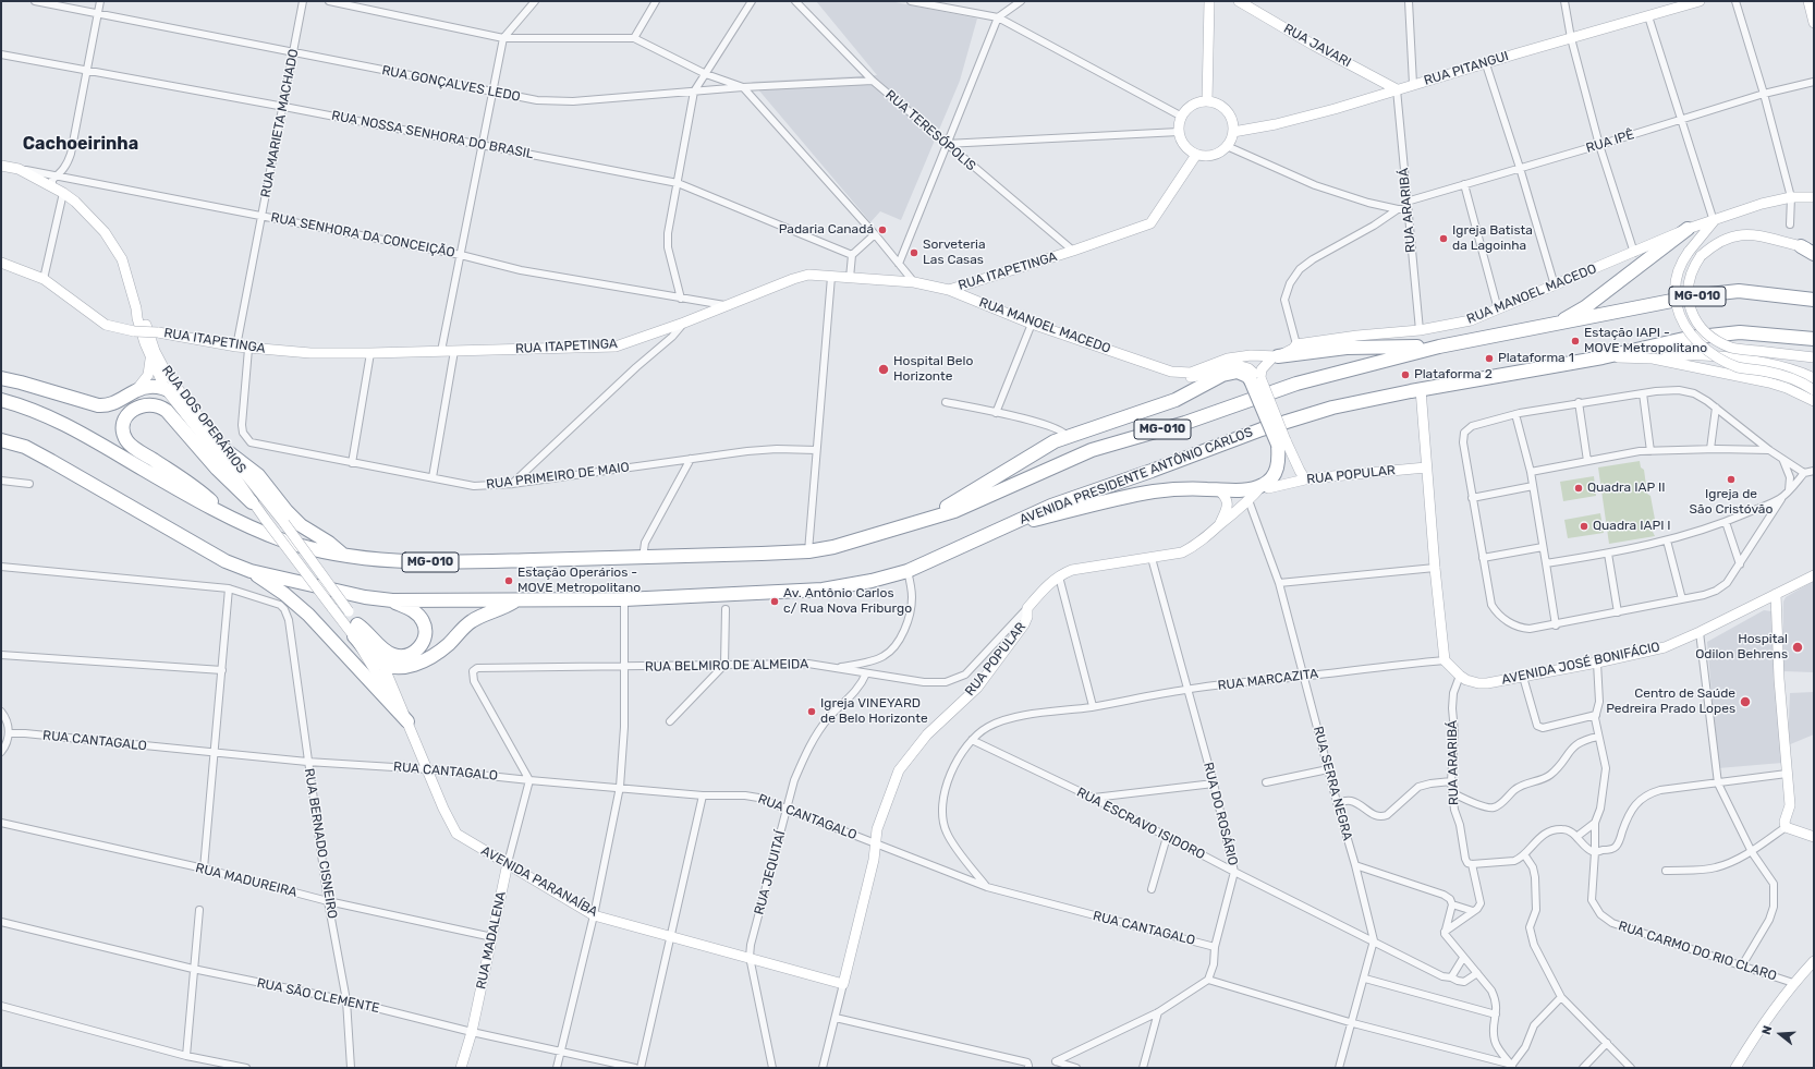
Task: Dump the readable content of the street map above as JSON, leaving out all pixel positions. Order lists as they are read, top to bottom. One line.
{"streets":{"highway":["MG-010","AVENIDA PRESIDENTE ANTÔNIO CARLOS"],"street":["RUA JAVARI","RUA PITANGUI","RUA GONÇALVES LEDO","RUA MARIETA MACHADO","RUA TERESÓPOLIS","RUA NOSSA SENHORA DO BRASIL","RUA IPÊ","RUA ARARIBÁ","RUA SENHORA DA CONCEIÇÃO","RUA ITAPETINGA","RUA MANOEL MACEDO","RUA DOS OPERÁRIOS","RUA POPULAR","RUA PRIMEIRO DE MAIO","AVENIDA JOSÉ BONIFÁCIO","RUA BELMIRO DE ALMEIDA","RUA MARCAZITA","RUA CANTAGALO","RUA SERRA NEGRA","RUA DO ROSÁRIO","RUA ESCRAVO ISIDORO","RUA BERNADO CISNEIRO","RUA JEQUITAÍ","RUA MADUREIRA","AVENIDA PARANAÍBA","RUA MADALENA","RUA CARMO DO RIO CLARO","RUA SÃO CLEMENTE"]},"crossings":[["RUA JAVARI","RUA PITANGUI"],["RUA JAVARI","RUA ARARIBÁ"],["RUA PITANGUI","RUA ARARIBÁ"],["RUA PITANGUI","RUA ITAPETINGA"],["RUA GONÇALVES LEDO","RUA MARIETA MACHADO"],["RUA GONÇALVES LEDO","RUA TERESÓPOLIS"],["RUA MARIETA MACHADO","RUA NOSSA SENHORA DO BRASIL"],["RUA MARIETA MACHADO","RUA SENHORA DA CONCEIÇÃO"],["RUA MARIETA MACHADO","RUA ITAPETINGA"],["RUA TERESÓPOLIS","RUA ITAPETINGA"],["RUA IPÊ","RUA ARARIBÁ"],["RUA ARARIBÁ","RUA MANOEL MACEDO"],["RUA ARARIBÁ","AVENIDA JOSÉ BONIFÁCIO"],["RUA SENHORA DA CONCEIÇÃO","RUA ITAPETINGA"],["RUA SENHORA DA CONCEIÇÃO","RUA DOS OPERÁRIOS"],["RUA ITAPETINGA","RUA MANOEL MACEDO"],["RUA ITAPETINGA","RUA PRIMEIRO DE MAIO"],["RUA DOS OPERÁRIOS","AVENIDA PARANAÍBA"],["RUA POPULAR","RUA BELMIRO DE ALMEIDA"],["RUA POPULAR","RUA CANTAGALO"],["RUA POPULAR","RUA SERRA NEGRA"],["RUA POPULAR","RUA DO ROSÁRIO"],["AVENIDA JOSÉ BONIFÁCIO","RUA MARCAZITA"],["AVENIDA JOSÉ BONIFÁCIO","RUA CARMO DO RIO CLARO"],["RUA BELMIRO DE ALMEIDA","RUA CANTAGALO"],["RUA BELMIRO DE ALMEIDA","RUA JEQUITAÍ"],["RUA BELMIRO DE ALMEIDA","RUA MADALENA"],["RUA MARCAZITA","RUA CANTAGALO"],["RUA MARCAZITA","RUA SERRA NEGRA"],["RUA MARCAZITA","RUA DO ROSÁRIO"],["RUA MARCAZITA","RUA ESCRAVO ISIDORO"],["RUA CANTAGALO","RUA DO ROSÁRIO"],["RUA CANTAGALO","RUA BERNADO CISNEIRO"],["RUA CANTAGALO","RUA JEQUITAÍ"],["RUA CANTAGALO","AVENIDA PARANAÍBA"],["RUA CANTAGALO","RUA MADALENA"],["RUA SERRA NEGRA","RUA ESCRAVO ISIDORO"],["RUA DO ROSÁRIO","RUA ESCRAVO ISIDORO"],["RUA BERNADO CISNEIRO","RUA MADUREIRA"],["RUA BERNADO CISNEIRO","RUA SÃO CLEMENTE"],["RUA JEQUITAÍ","AVENIDA PARANAÍBA"],["RUA MADUREIRA","RUA MADALENA"],["AVENIDA PARANAÍBA","RUA MADALENA"],["RUA MADALENA","RUA SÃO CLEMENTE"]],"districts":["Cachoeirinha"],"places":["Padaria Canadá","Igreja Batista da Lagoinha","Sorveteria Las Casas","Estação IAPI - MOVE Metropolitano","Plataforma 1","Hospital Belo Horizonte","Plataforma 2","Igreja de São Cristóvão","Quadra IAP II","Quadra IAPI I","Estação Operários - MOVE Metropolitano","Av. Antônio Carlos c/ Rua Nova Friburgo","Hospital Odilon Behrens","Centro de Saúde Pedreira Prado Lopes","Igreja VINEYARD de Belo Horizonte"],"north":"left"}
